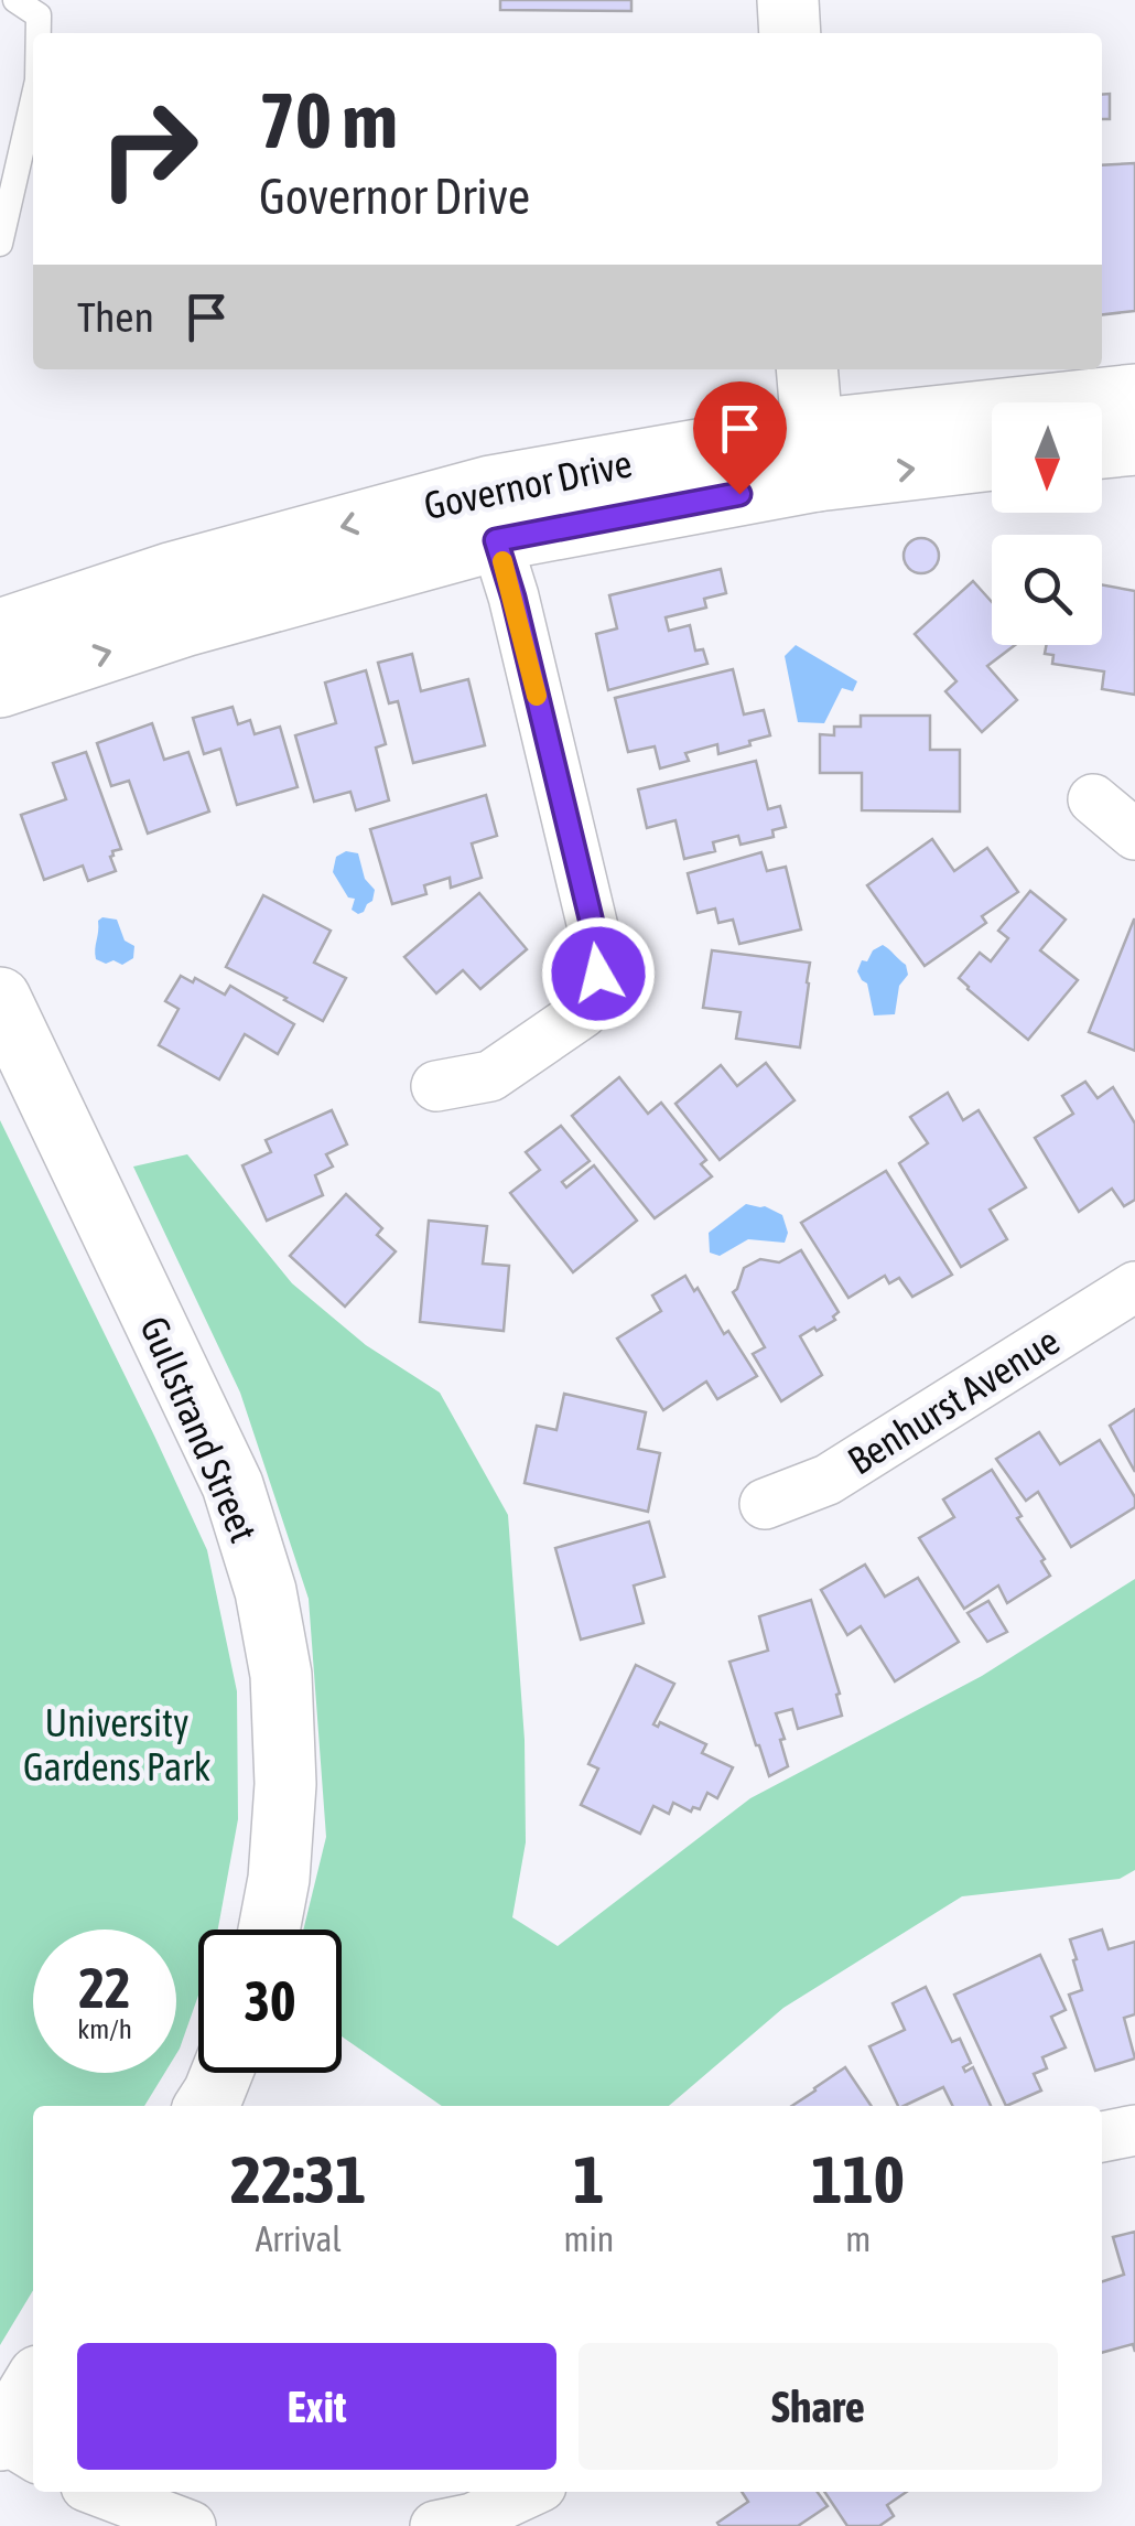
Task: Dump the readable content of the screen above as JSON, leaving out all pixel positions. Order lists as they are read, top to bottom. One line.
{"streets":{"main road":["Governor Drive","Gullstrand Street"],"street":["Benhurst Avenue"]},"parks":["University Gardens Park"],"north":"bottom","page":{"turn":["70 m","Governor Drive"],"then":"Then","speed":"22 km/h","limit":"30","eta":["22:31","Arrival","1","min","110","m"],"buttons":["Exit","Share"]}}
